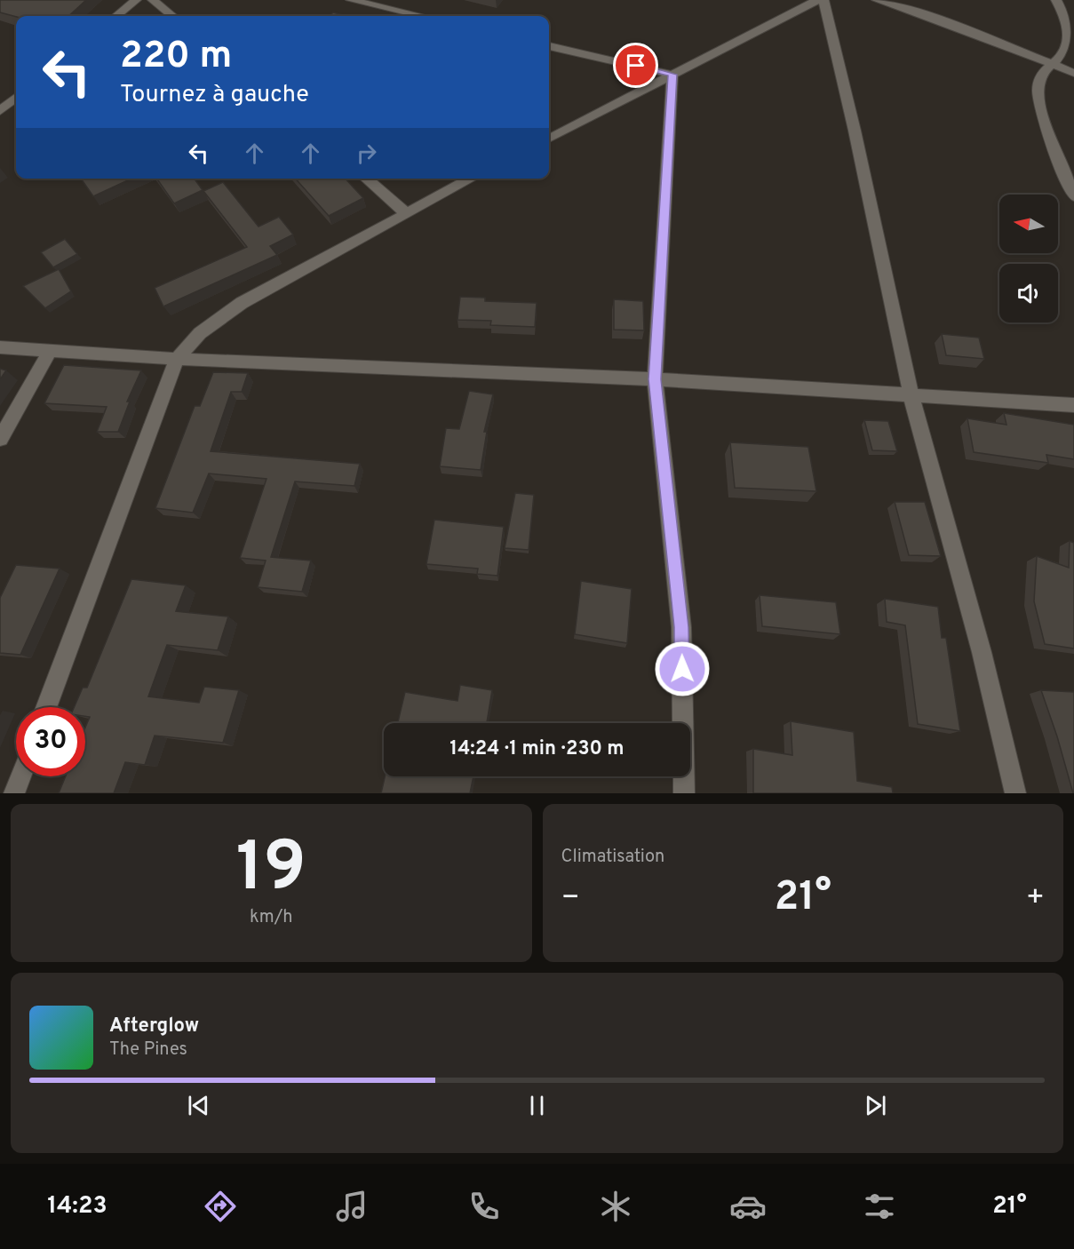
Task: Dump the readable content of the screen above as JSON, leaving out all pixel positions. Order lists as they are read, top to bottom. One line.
{"north":"left","page":{"turn":["220 m","Tournez à gauche"],"limit":"30","trip":"14:24 · 1 min · 230 m","tile":[["19","km/h"],"Climatisation"],"heat":["−","21°","+"],"song":["Afterglow","The Pines"],"tabs":["14:23","21°"]}}
